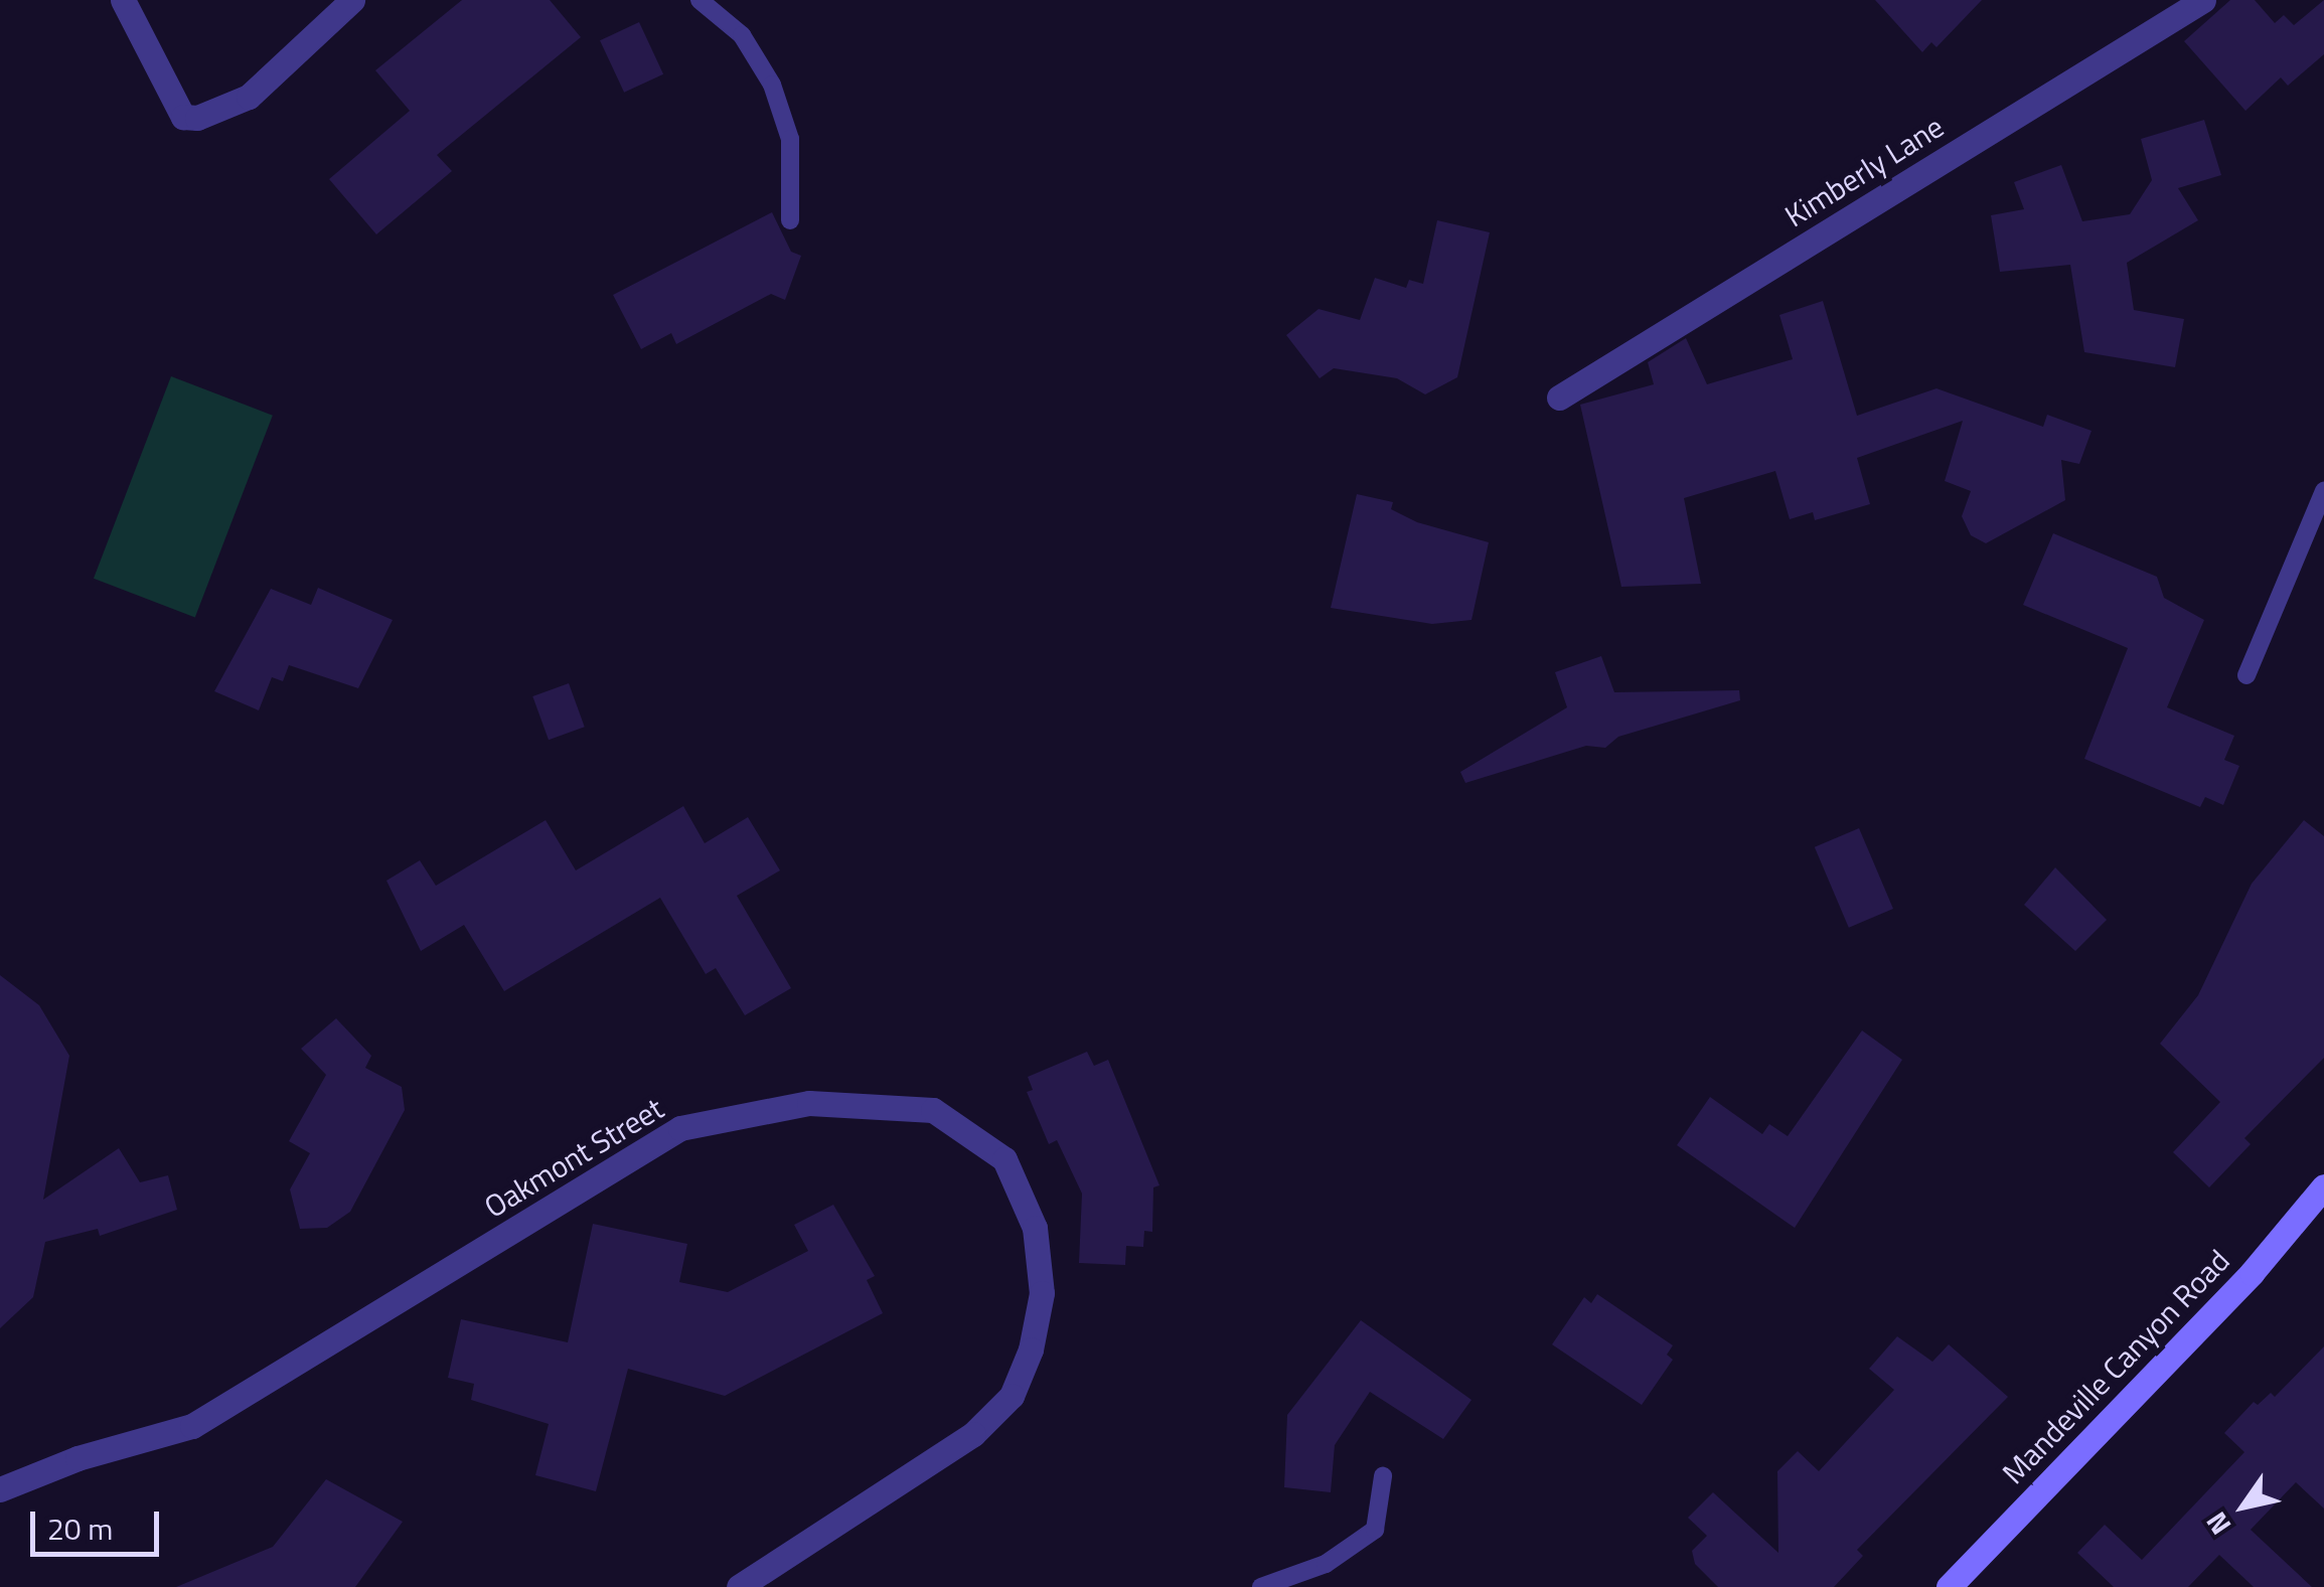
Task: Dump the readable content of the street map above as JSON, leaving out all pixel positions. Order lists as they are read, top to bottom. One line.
{"streets":{"street":["Kimberly Lane","Oakmont Street","Mandeville Canyon Road"]},"scale_bar":"20 m","north":"bottom left"}
